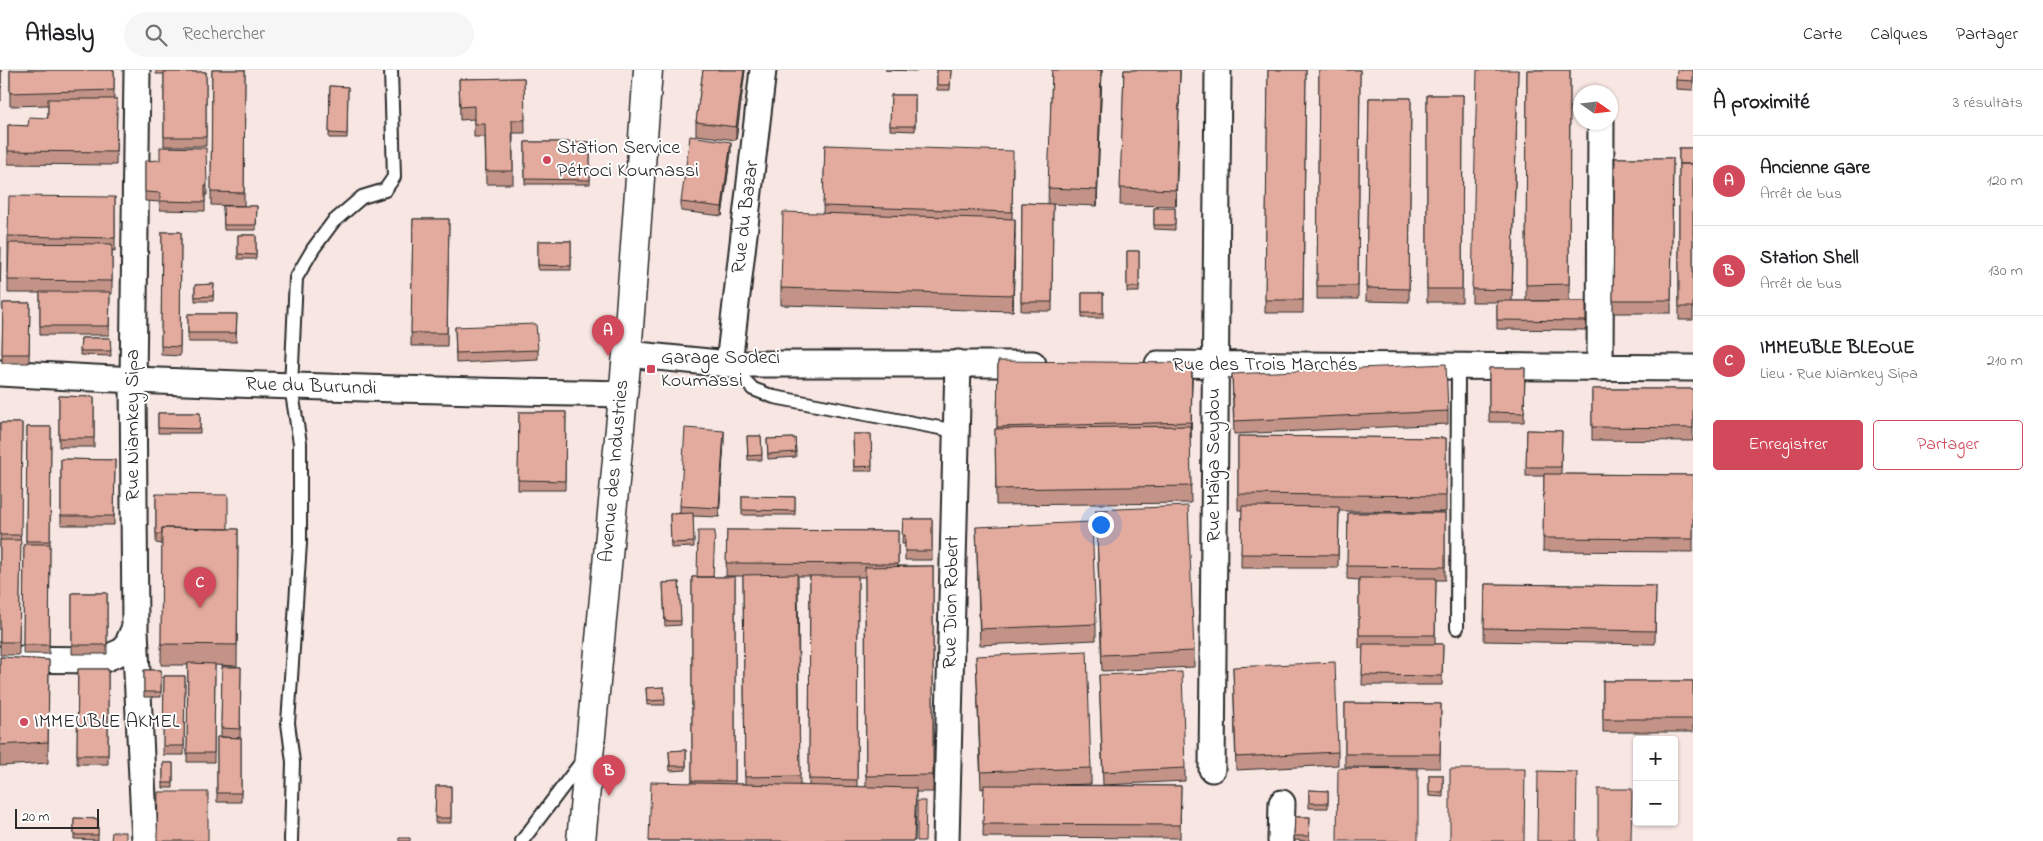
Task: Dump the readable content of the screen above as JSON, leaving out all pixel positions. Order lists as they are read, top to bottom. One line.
{"streets":{"street":["Rue du Bazar","Rue des Trois Marchés","Rue du Burundi","Rue Niamkey Sipa","Rue Maïga Seydou","Avenue des Industries","Rue Dion Robert"]},"crossings":[["Rue des Trois Marchés","Rue Maïga Seydou"],["Rue du Burundi","Rue Niamkey Sipa"],["Rue du Burundi","Avenue des Industries"]],"places":{"other":["Station Service Pétroci Koumassi","IMMEUBLE AKMEL"],"transit":["Garage Sodeci Koumassi"]},"scale_bar":"20 m","north":"right","page":{"header":"Atlasly","search":"Rechercher","nav":["Carte","Calques","Partager"],"heading":["À proximité","3 résultats"],"list":[{"mark":"A","name":"Ancienne Gare","note":"Arrêt de bus","value":"120 m"},{"mark":"B","name":"Station Shell","note":"Arrêt de bus","value":"130 m"},{"mark":"C","name":"IMMEUBLE BLEOUE","note":"Lieu · Rue Niamkey Sipa","value":"210 m"}],"pins":["A","C","B"],"buttons":["Enregistrer","Partager"],"map_buttons":["+","−"],"scale":"20 m"}}
